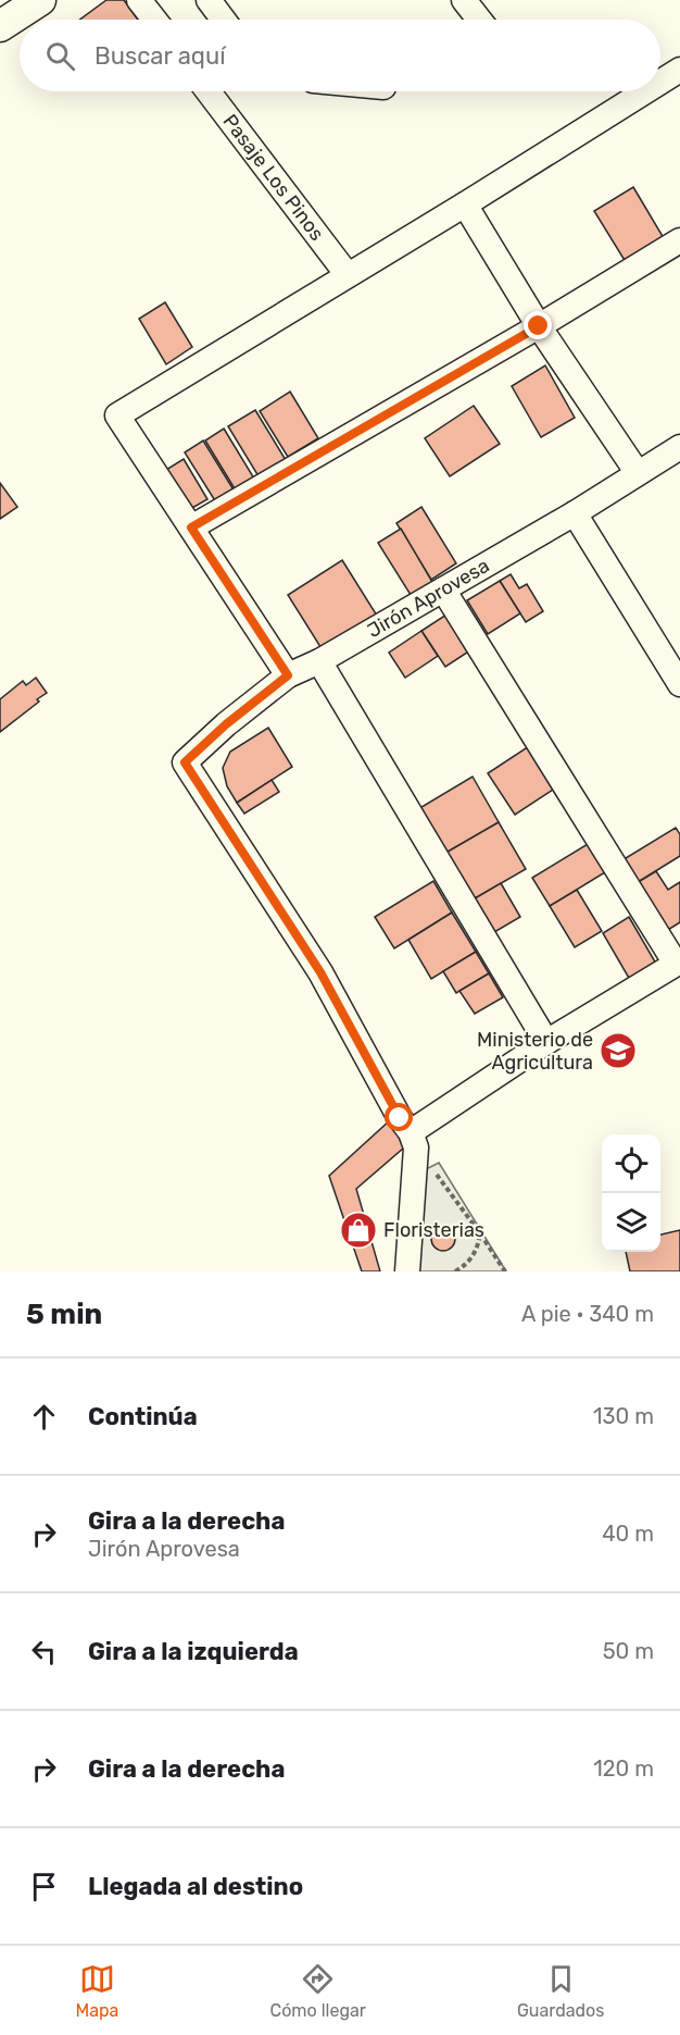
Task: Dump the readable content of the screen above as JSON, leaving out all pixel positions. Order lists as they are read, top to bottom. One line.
{"streets":{"street":["Pasaje Los Pinos","Jirón Aprovesa"]},"places":{"school or university":["Ministerio de Agricultura"],"shop":["Floristerias"]},"page":{"search":"Buscar aquí","heading":["5 min","A pie · 340 m"],"list":[["Continúa","130 m"],["Gira a la derecha","Jirón Aprovesa","40 m"],["Gira a la izquierda","50 m"],["Gira a la derecha","120 m"],"Llegada al destino"],"nav":["Mapa","Cómo llegar","Guardados"]}}
